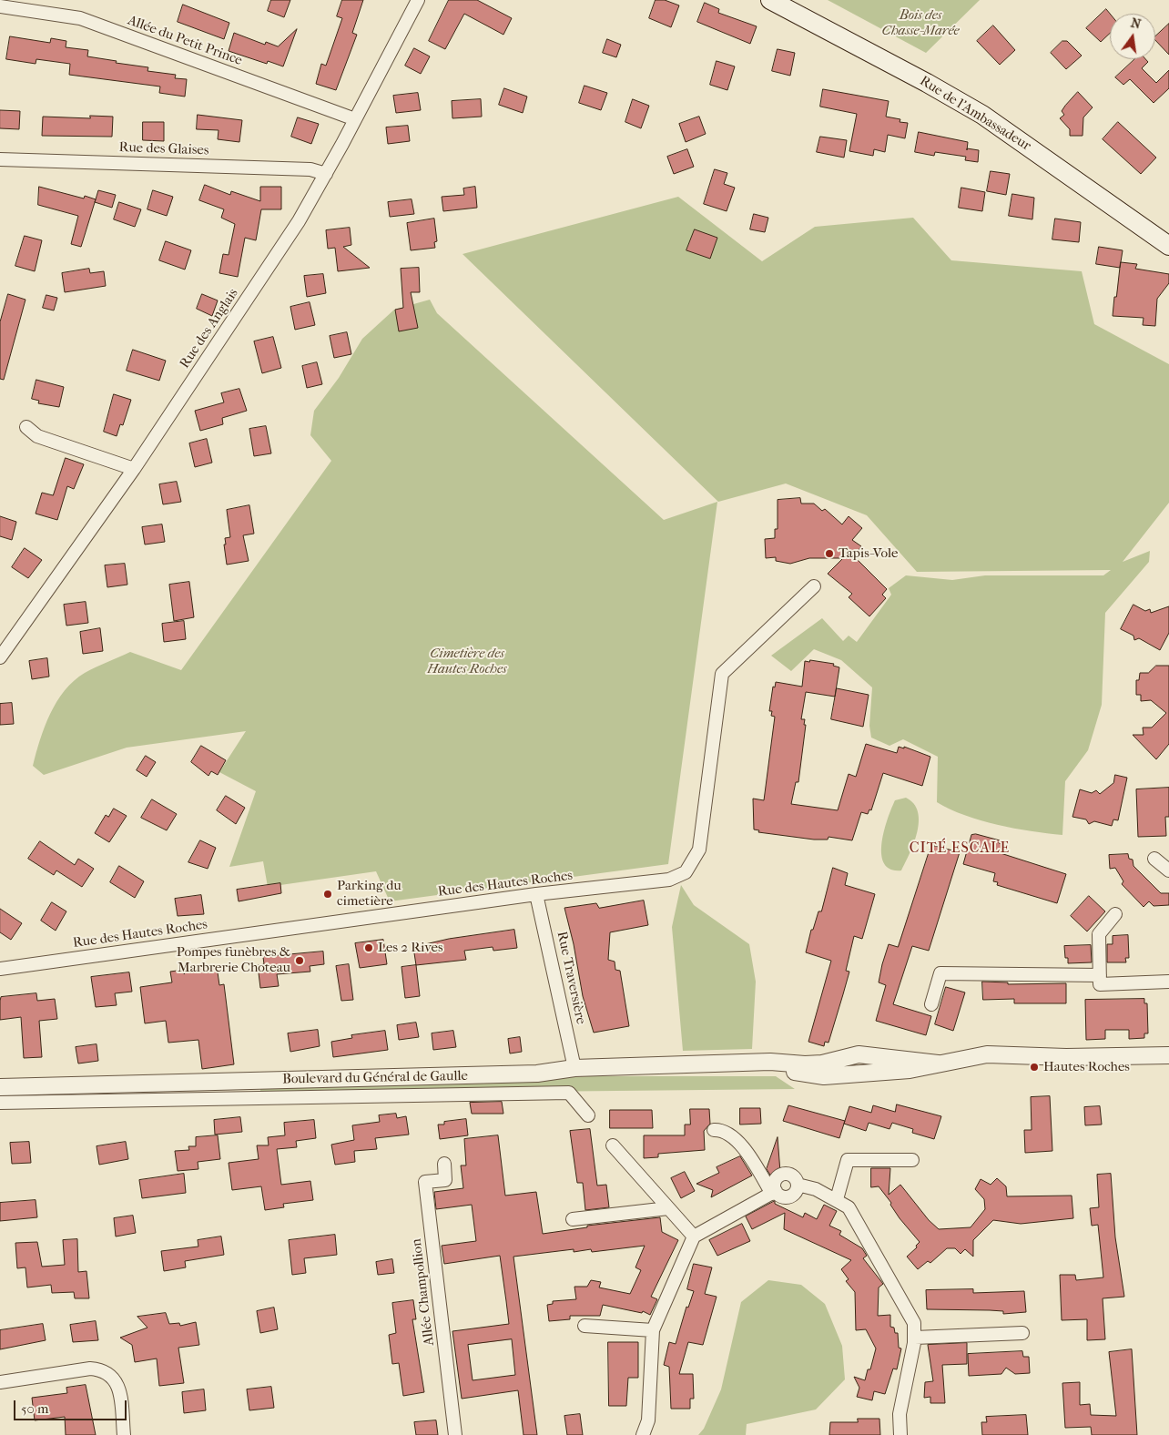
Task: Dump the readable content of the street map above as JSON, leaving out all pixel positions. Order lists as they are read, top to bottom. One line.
{"streets":{"main road":["Rue de l'Ambassadeur"],"street":["Allée du Petit Prince","Rue des Glaises","Rue des Anglais","Rue des Hautes Roches","Rue Traversière","Boulevard du Général de Gaulle","Allée Champollion"]},"crossings":[["Allée du Petit Prince","Rue des Anglais"],["Rue des Glaises","Rue des Anglais"],["Rue des Hautes Roches","Rue Traversière"],["Rue Traversière","Boulevard du Général de Gaulle"]],"districts":["CITÉ ESCALE"],"parks":["Bois des Chasse-Marée","Cimetière des Hautes Roches"],"places":["Tapis-Vole","Parking du cimetière","Les 2 Rives","Pompes funèbres & Marbrerie Choteau","Hautes Roches"],"scale_bar":"50 m","north":"top"}
